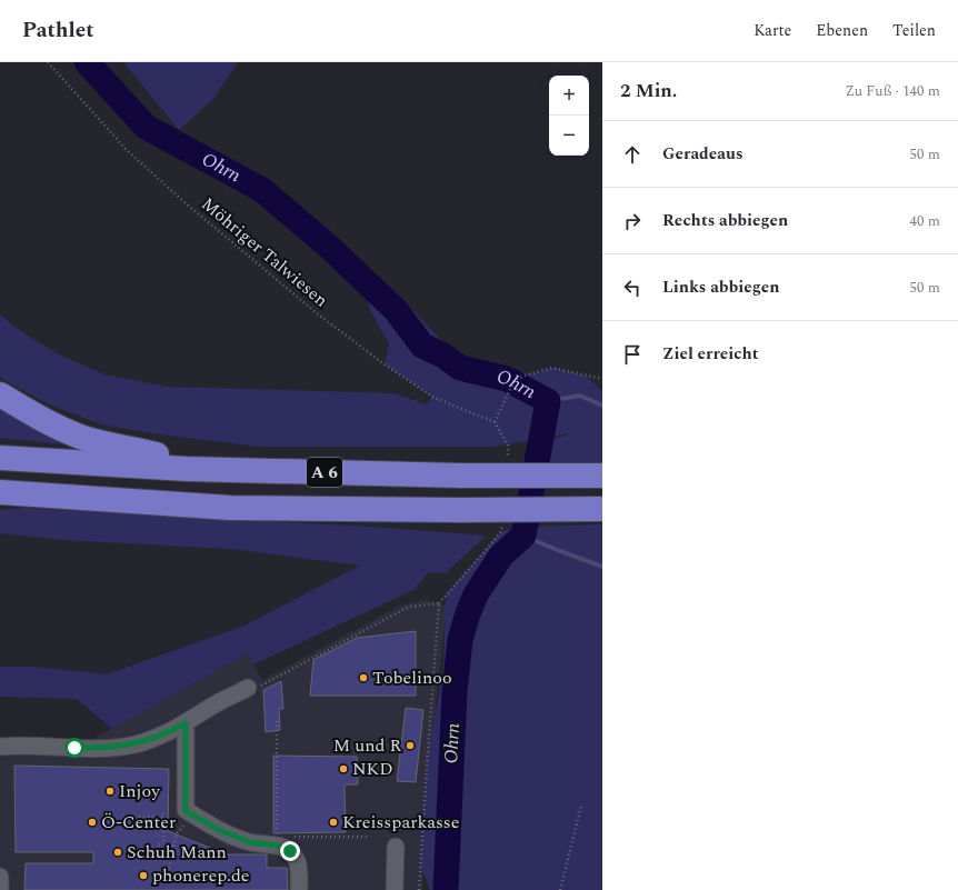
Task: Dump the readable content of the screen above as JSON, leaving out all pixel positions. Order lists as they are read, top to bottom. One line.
{"streets":{"highway":["A 6"],"path":["Möhriger Talwiesen"]},"water":["Ohrn"],"places":["Tobelinoo","M und R","NKD","Injoy","Ö-Center","Kreissparkasse","Schuh Mann","phonerep.de"],"page":{"header":"Pathlet","nav":["Karte","Ebenen","Teilen"],"heading":["2 Min.","Zu Fuß · 140 m"],"map_buttons":["+","−"],"list":[["Geradeaus","50 m"],["Rechts abbiegen","40 m"],["Links abbiegen","50 m"],"Ziel erreicht"]}}
